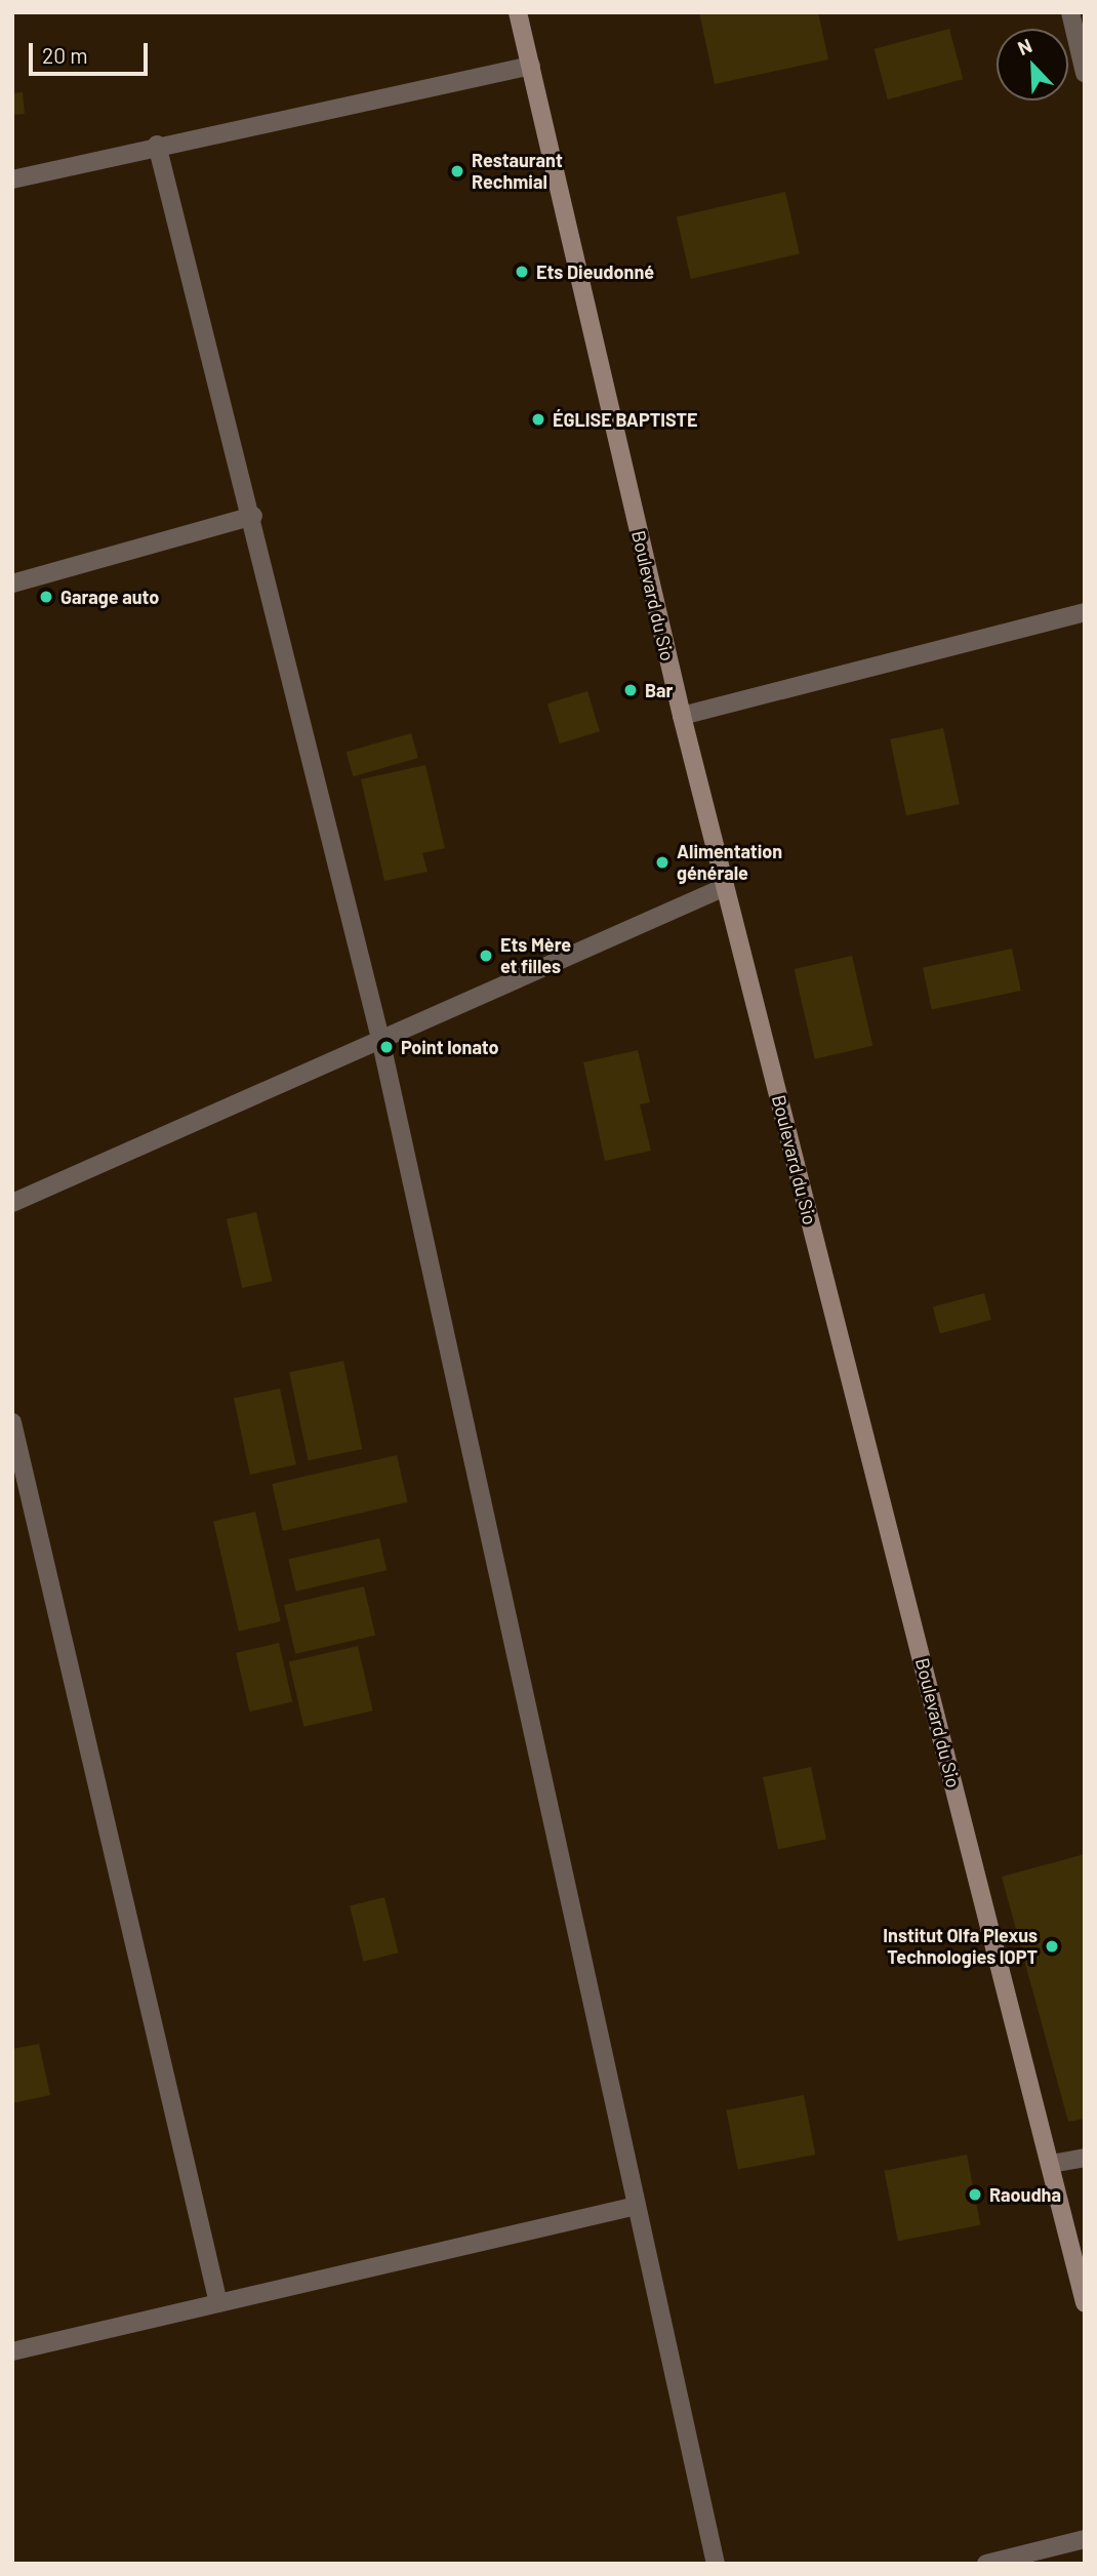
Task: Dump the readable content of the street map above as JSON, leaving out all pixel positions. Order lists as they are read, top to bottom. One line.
{"streets":{"street":["Boulevard du Sio"]},"places":["Restaurant Rechmial","Ets Dieudonné","ÉGLISE BAPTISTE","Garage auto","Bar","Alimentation générale","Ets Mère et filles","Point lonato","Institut Olfa Plexus Technologies IOPT","Raoudha"],"scale_bar":"20 m","north":"top left"}
